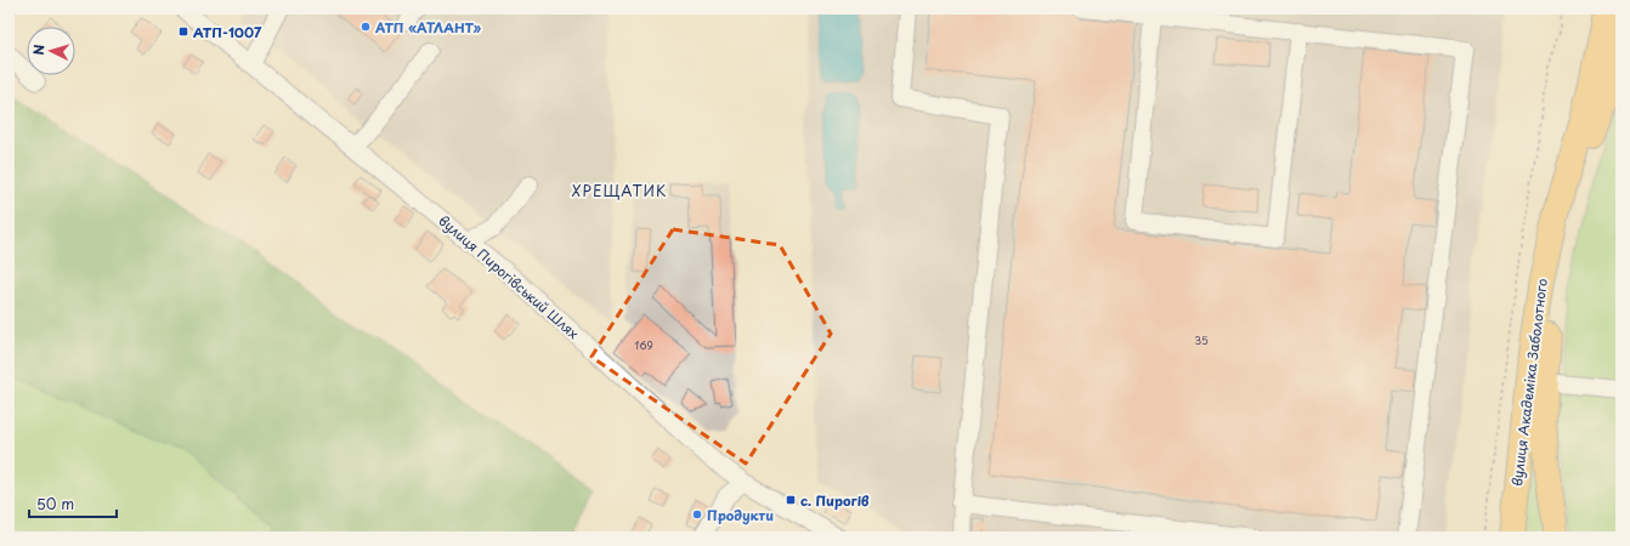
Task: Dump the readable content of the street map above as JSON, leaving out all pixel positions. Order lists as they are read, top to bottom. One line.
{"streets":{"highway":["вулиця Академіка Заболотного"],"street":["вулиця Пирогівський Шлях"]},"districts":["ХРЕЩАТИК"],"places":{"other":["АТП «АТЛАНТ»","Продукти"],"transit":["АТП-1007","с. Пирогів"]},"house_numbers":["35","169"],"scale_bar":"50 m","north":"left"}
